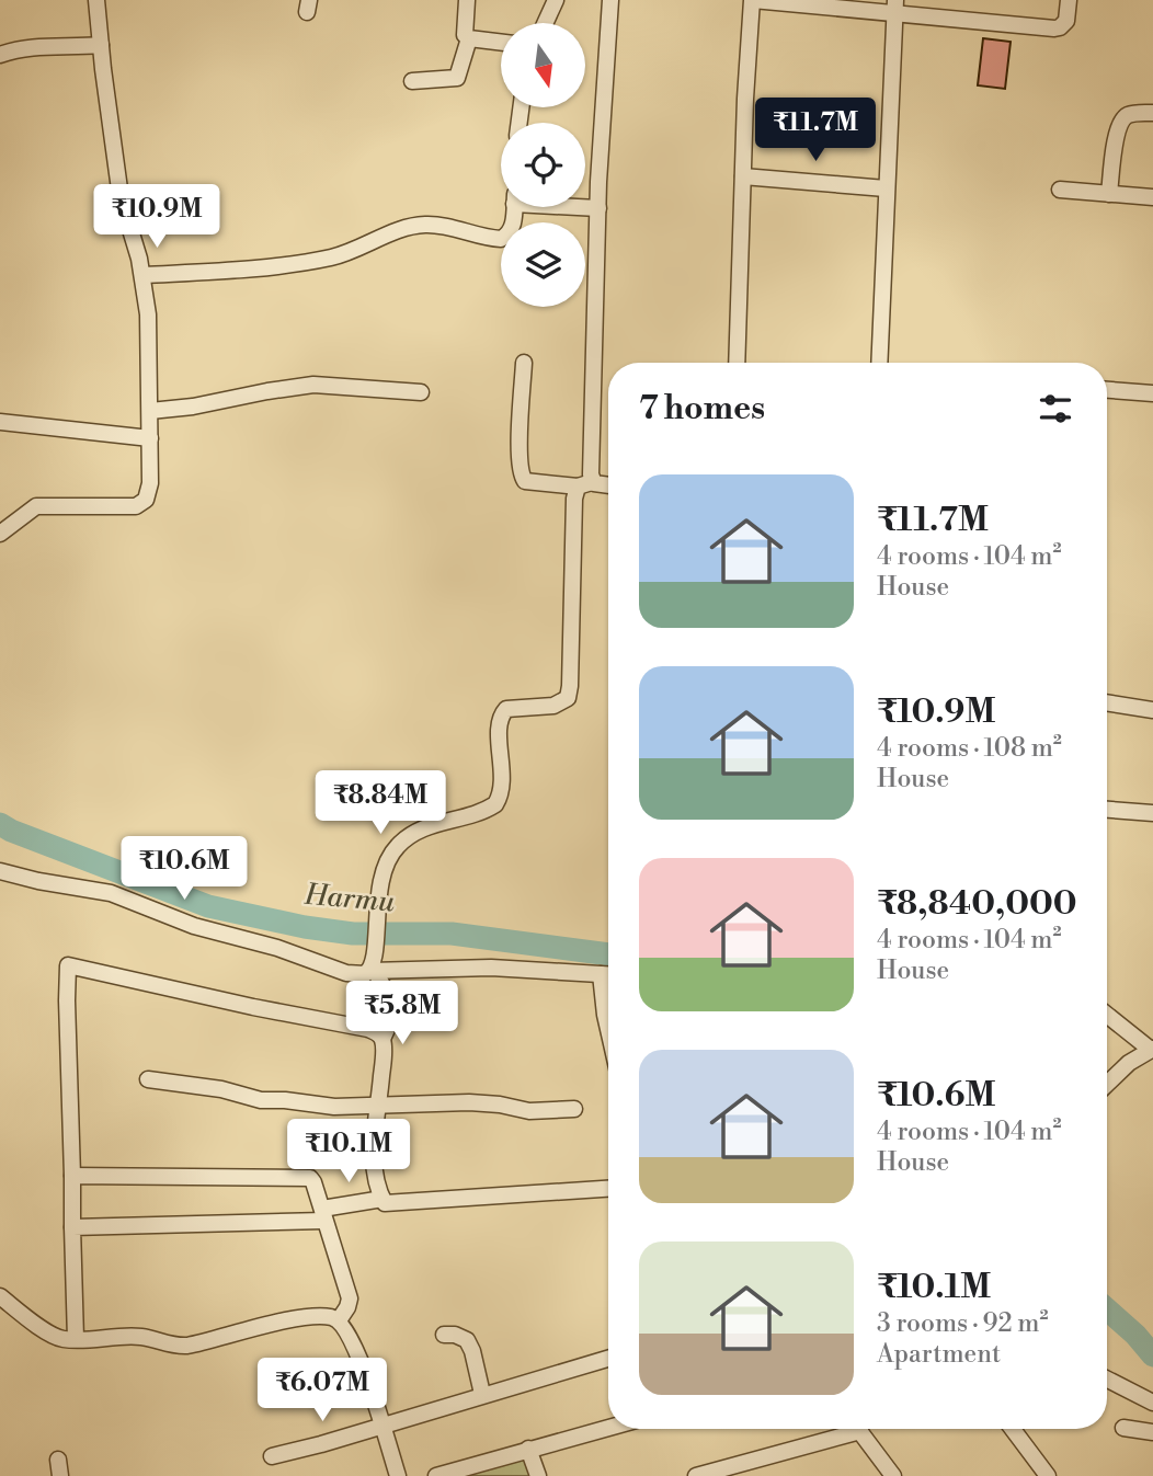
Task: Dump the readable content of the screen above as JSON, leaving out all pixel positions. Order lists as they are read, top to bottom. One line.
{"water":["Harmu"],"north":"bottom","page":{"price":["₹11.7M","₹10.9M","₹8.84M","₹10.6M","₹5.8M","₹10.1M","₹6.07M"],"heading":"7 homes","list":[{"name":"₹11.7M","note":"4 rooms · 104 m² · House"},{"name":"₹10.9M","note":"4 rooms · 108 m² · House"},{"name":"₹8,840,000","note":"4 rooms · 104 m² · House"},{"name":"₹10.6M","note":"4 rooms · 104 m² · House"},{"name":"₹10.1M","note":"3 rooms · 92 m² · Apartment"}]}}
